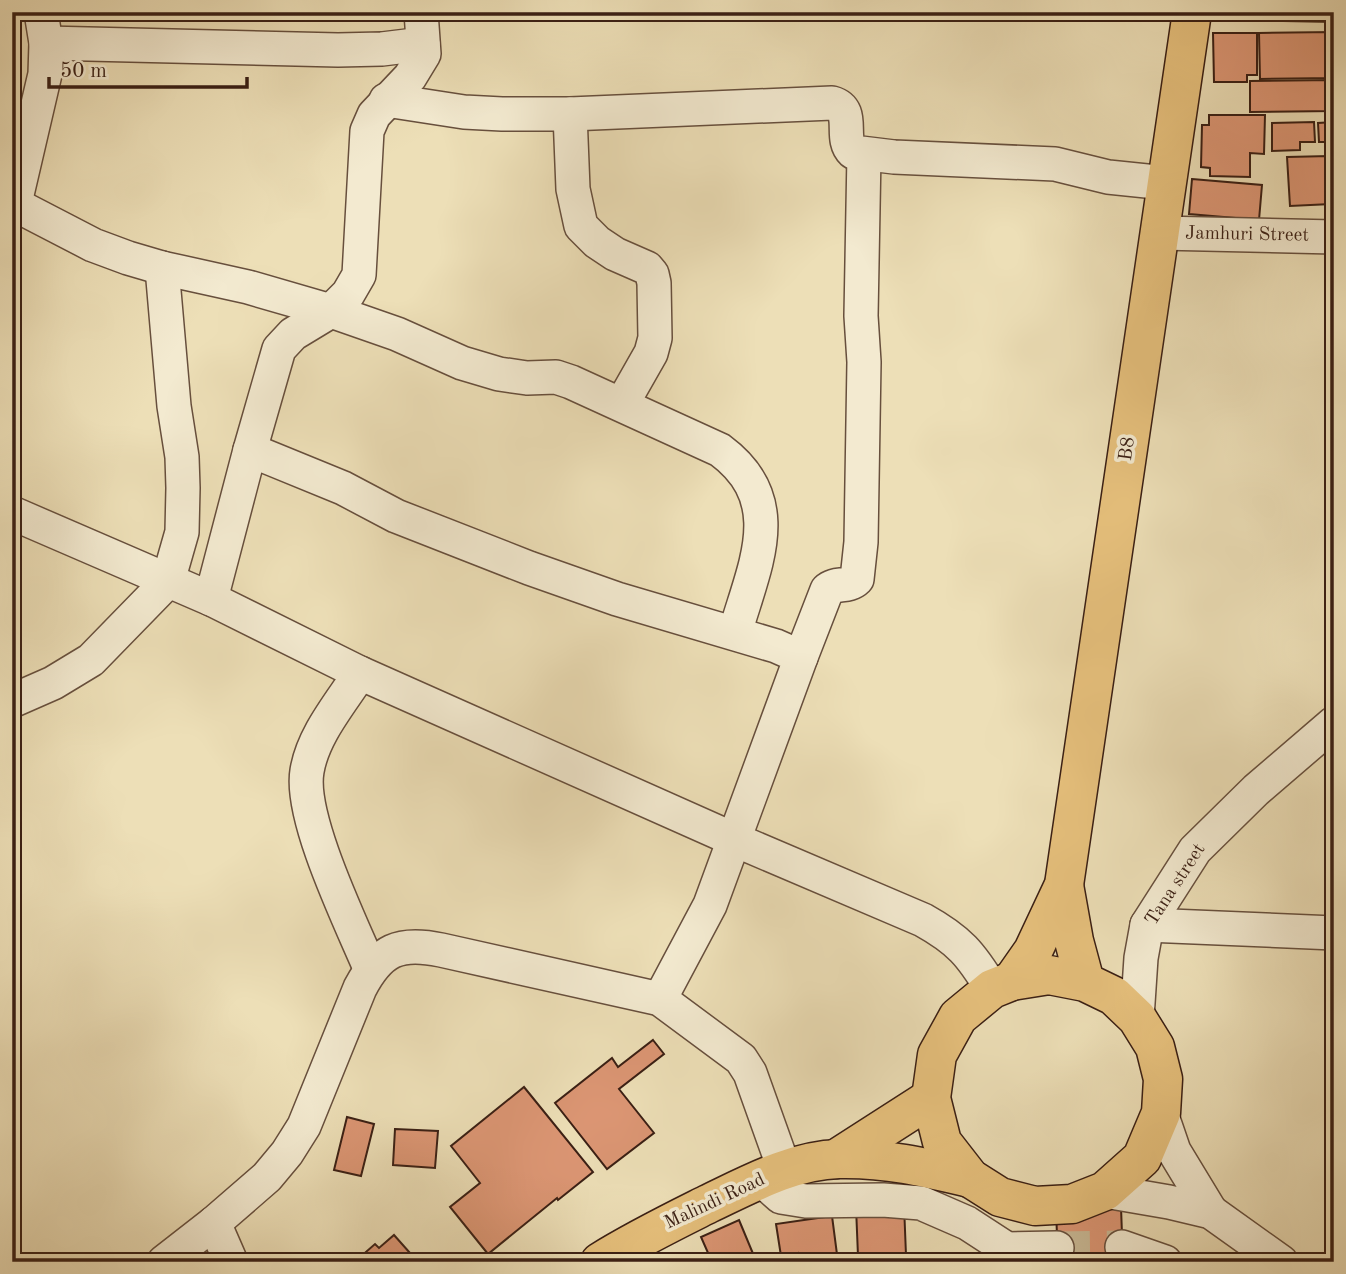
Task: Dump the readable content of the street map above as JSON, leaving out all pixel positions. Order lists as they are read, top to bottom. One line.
{"streets":{"highway":["B8","Malindi Road"],"street":["Jamhuri Street","Tana street"]},"crossings":[["Jamhuri Street","B8"],["Tana street","Malindi Road"]],"scale_bar":"50 m"}
